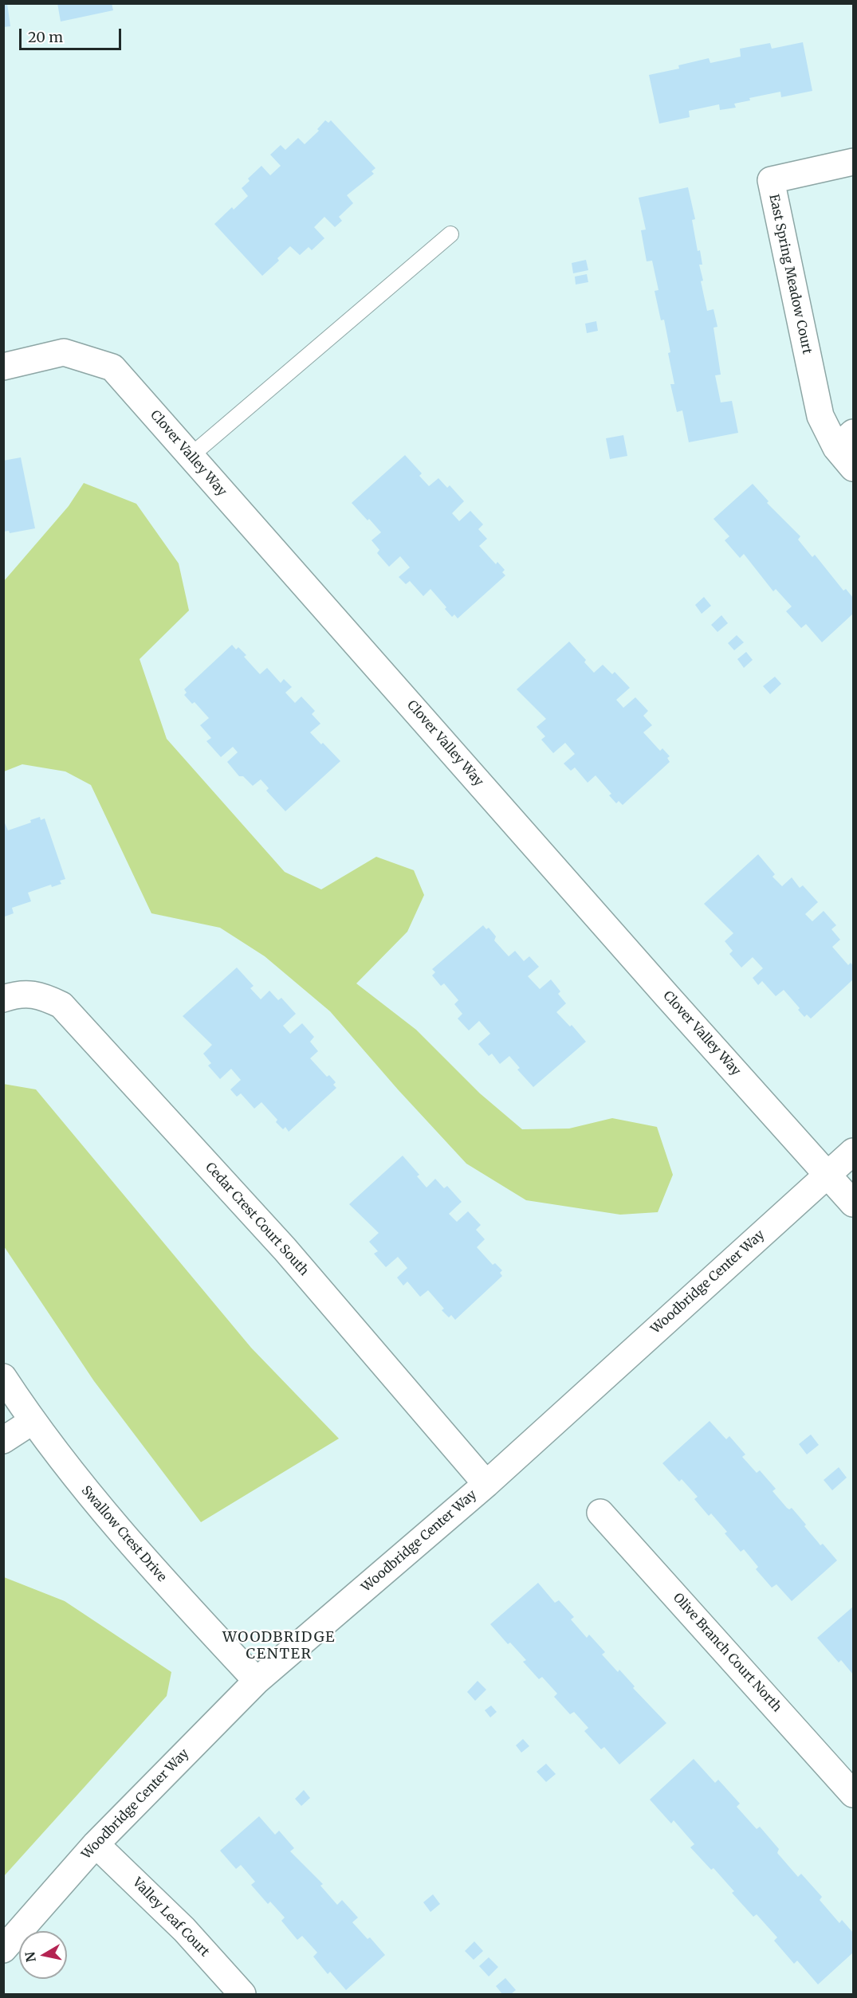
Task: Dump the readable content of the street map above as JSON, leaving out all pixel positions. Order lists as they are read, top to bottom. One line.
{"streets":{"street":["East Spring Meadow Court","Clover Valley Way","Cedar Crest Court South","Woodbridge Center Way","Swallow Crest Drive","Olive Branch Court North","Valley Leaf Court"]},"crossings":[["Clover Valley Way","Woodbridge Center Way"],["Cedar Crest Court South","Woodbridge Center Way"],["Woodbridge Center Way","Swallow Crest Drive"],["Woodbridge Center Way","Valley Leaf Court"]],"districts":["WOODBRIDGE CENTER"],"scale_bar":"20 m","north":"left"}
